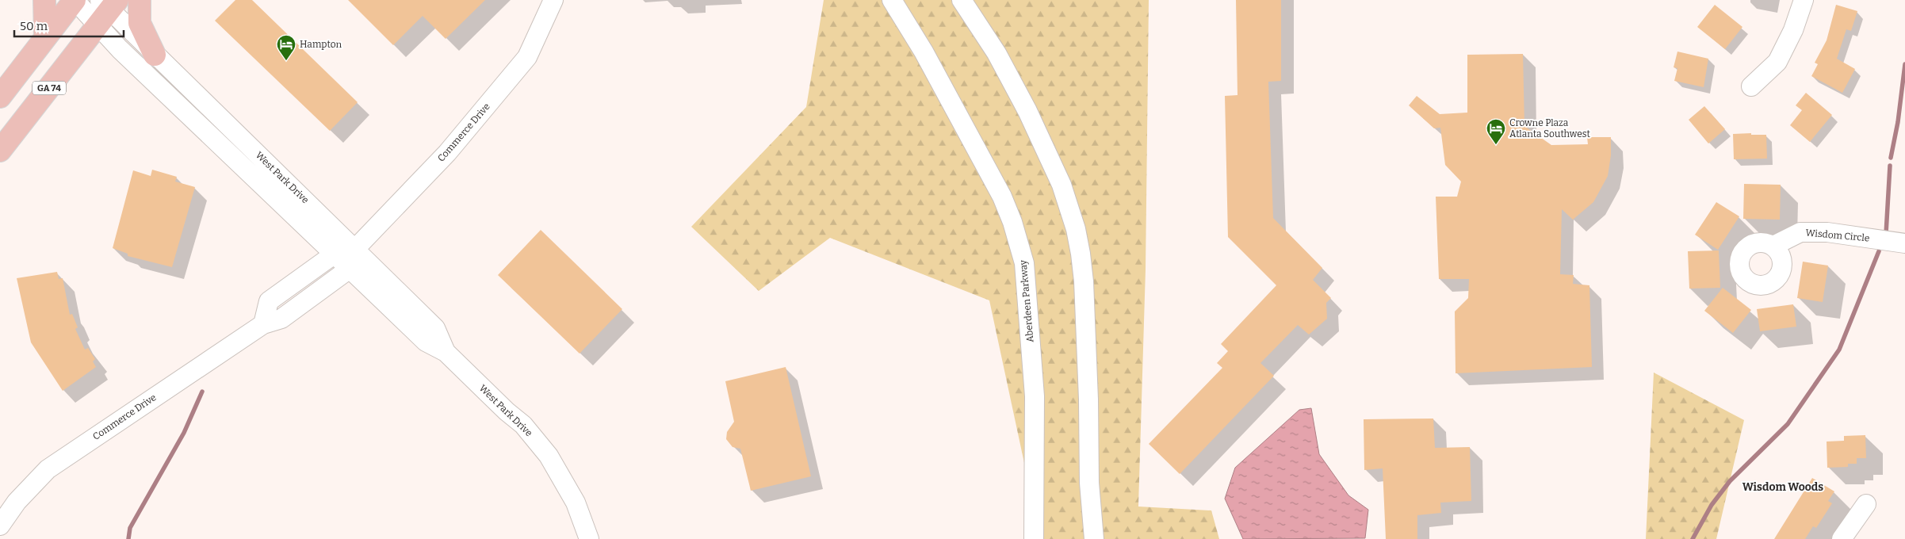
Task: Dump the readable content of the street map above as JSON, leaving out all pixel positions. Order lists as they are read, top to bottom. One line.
{"streets":{"main road":["GA 74"],"street":["Commerce Drive","West Park Drive","Wisdom Circle","Aberdeen Parkway"]},"crossings":[["GA 74","West Park Drive"],["Commerce Drive","West Park Drive"]],"districts":["Wisdom Woods"],"places":{"hotel":["Hampton","Crowne Plaza Atlanta Southwest"]},"scale_bar":"50 m"}
